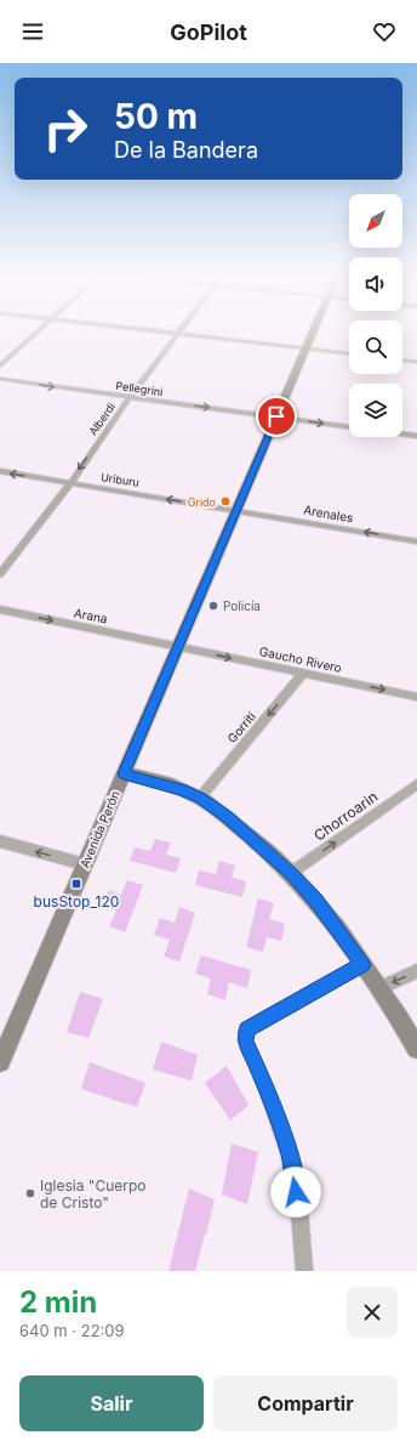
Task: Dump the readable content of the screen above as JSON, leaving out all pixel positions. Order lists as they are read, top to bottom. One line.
{"streets":{"main road":["Avenida Perón"],"street":["Pellegrini","Alberdi","Uriburu","Arenales","Arana","Gaucho Rivero","Gorriti","Chorroarin"]},"crossings":[["Pellegrini","Alberdi"],["Pellegrini","Avenida Perón"],["Alberdi","Uriburu"],["Uriburu","Arenales"],["Uriburu","Avenida Perón"],["Arenales","Avenida Perón"],["Arana","Gaucho Rivero"],["Arana","Avenida Perón"],["Gaucho Rivero","Gorriti"],["Gaucho Rivero","Avenida Perón"]],"one_way":["Uriburu","Arenales","Arana","Gaucho Rivero","Gorriti","Chorroarin"],"places":{"other":["Grido","Policía","Iglesia \"Cuerpo de Cristo\""],"transit":["busStop_120"]},"north":"bottom left","page":{"header":"GoPilot","turn":["50 m","De la Bandera"],"heading":["2 min","640 m · 22:09"],"buttons":["Salir","Compartir"]}}
